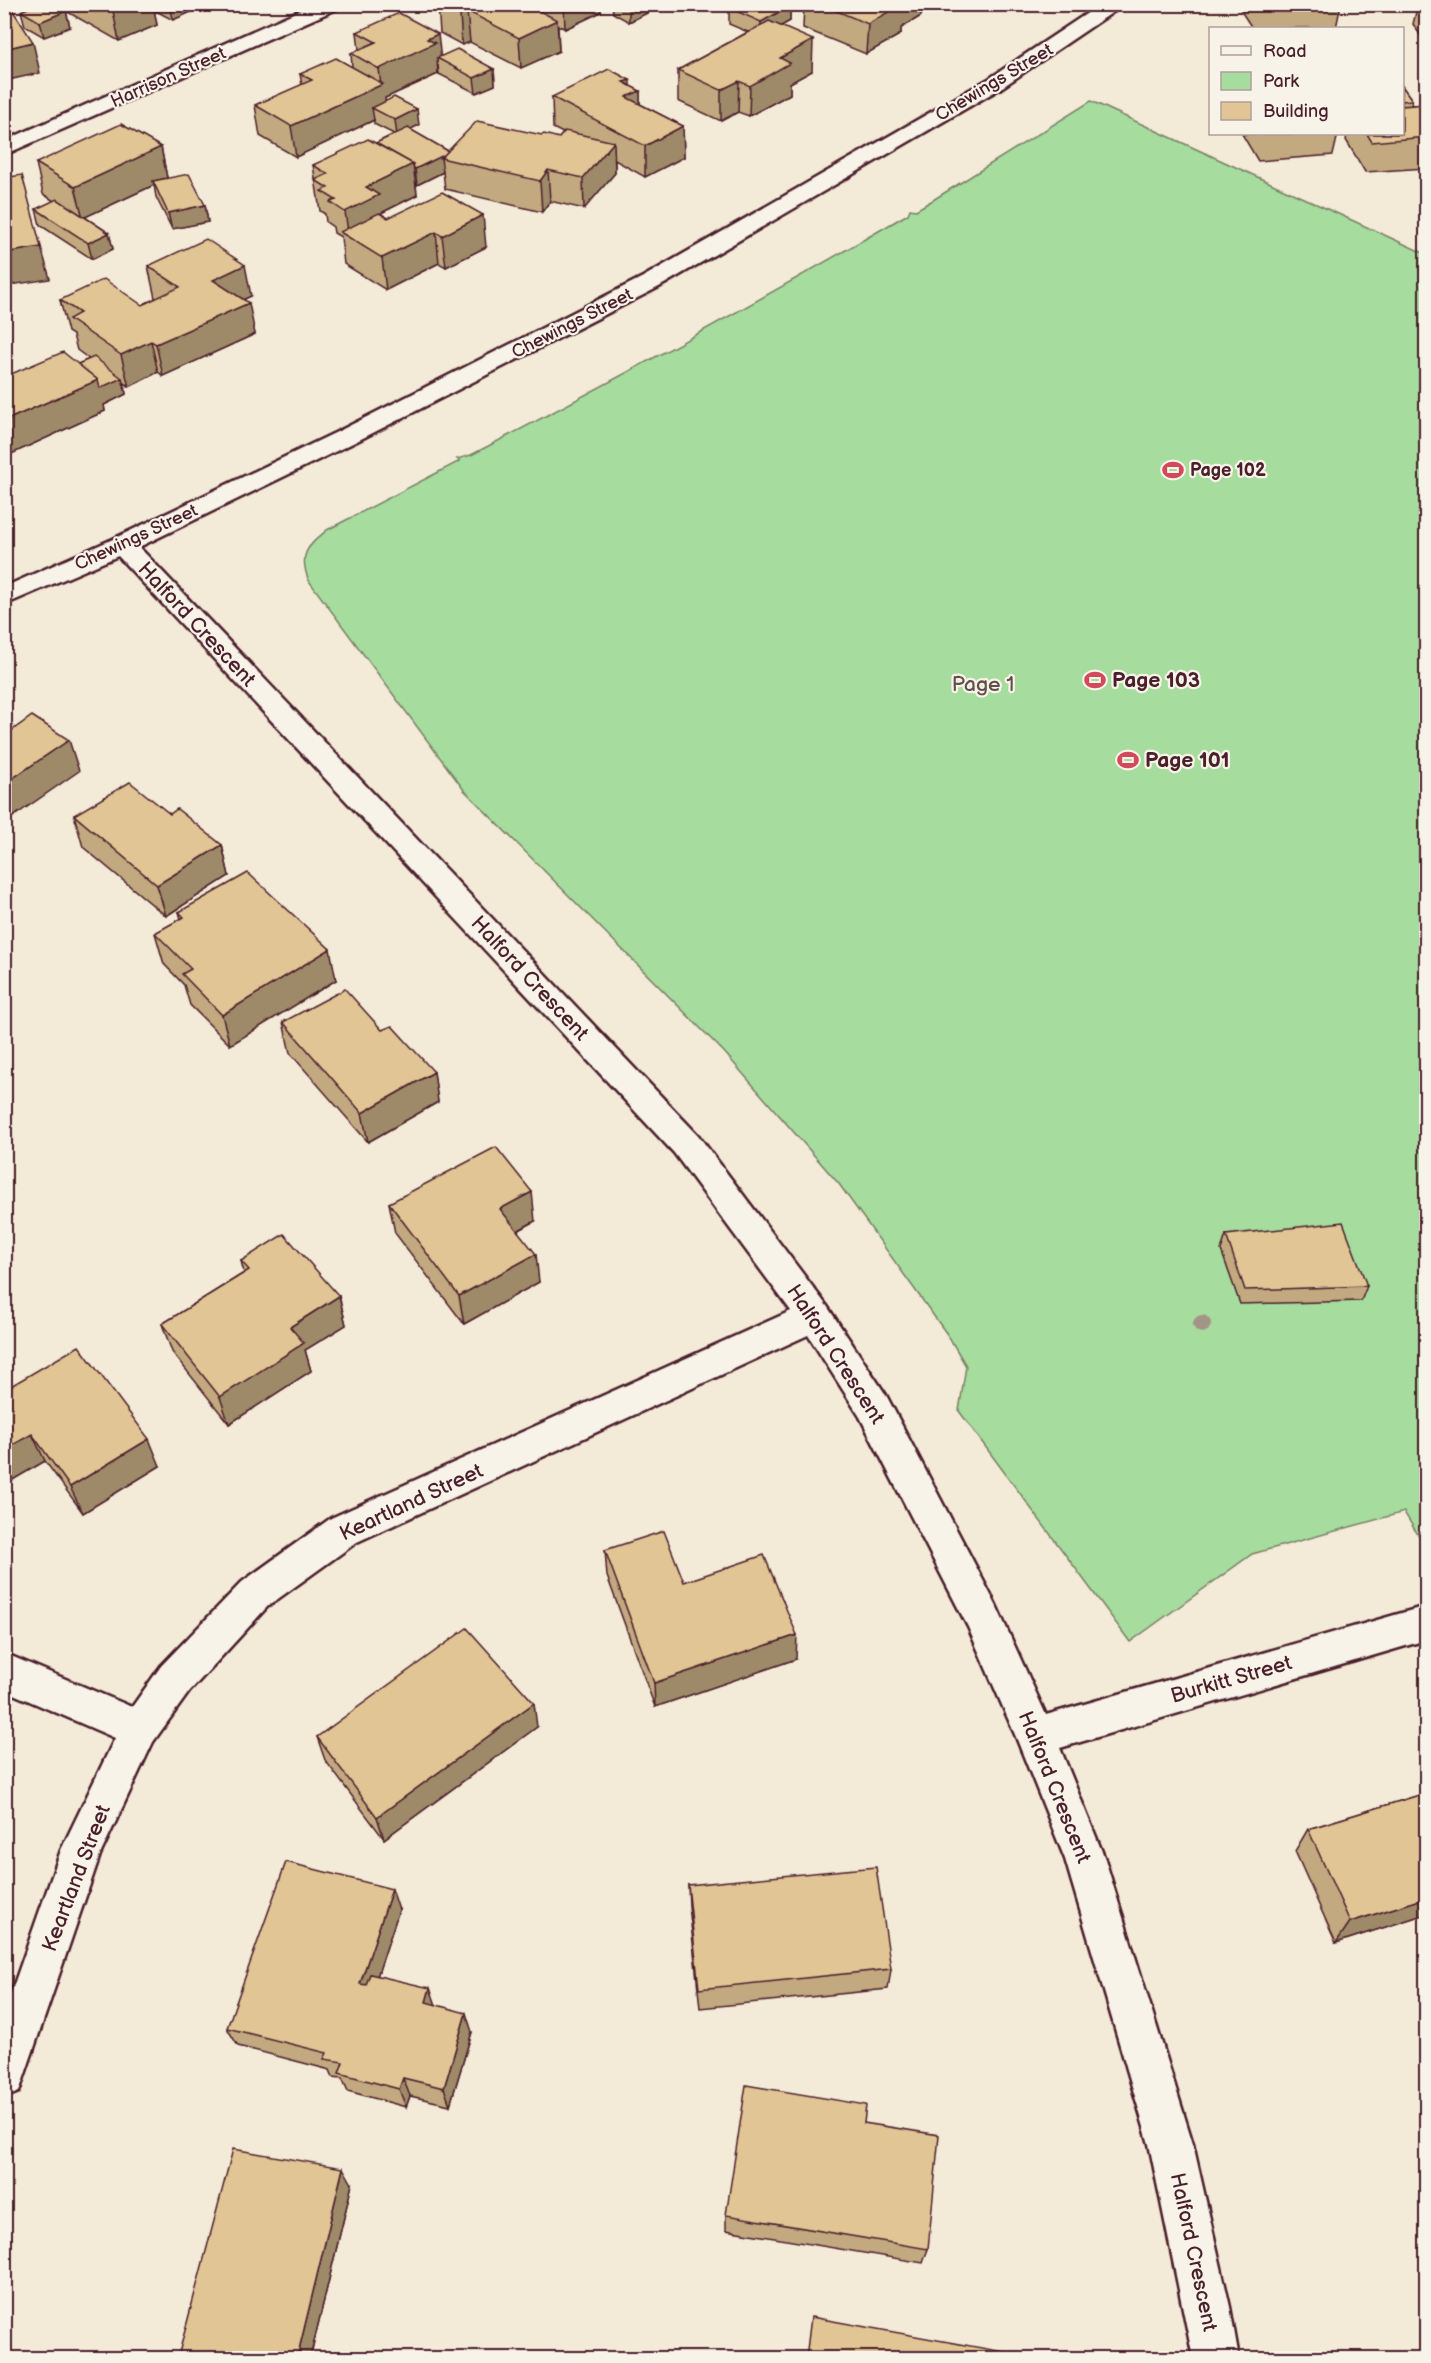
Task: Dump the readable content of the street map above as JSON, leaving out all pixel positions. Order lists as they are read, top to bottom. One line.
{"streets":{"street":["Harrison Street","Chewings Street","Halford Crescent","Keartland Street","Burkitt Street"]},"crossings":[["Chewings Street","Halford Crescent"],["Halford Crescent","Keartland Street"],["Halford Crescent","Burkitt Street"]],"parks":["Page 1"],"places":{"sports":["Page 102","Page 103","Page 101"]},"legend":["Road","Park","Building"]}
